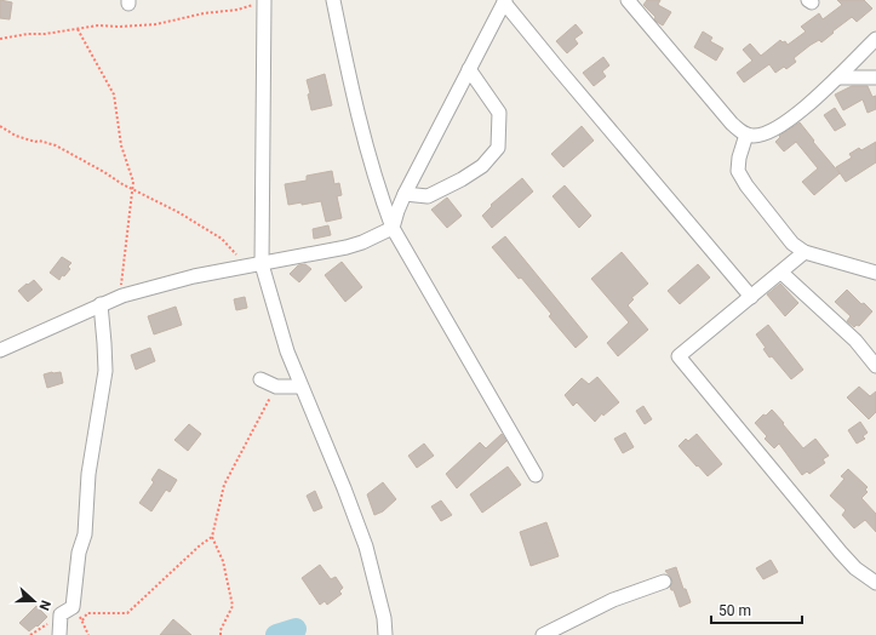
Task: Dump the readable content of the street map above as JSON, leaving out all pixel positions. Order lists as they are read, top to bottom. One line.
{"scale_bar":"50 m","north":"right"}
